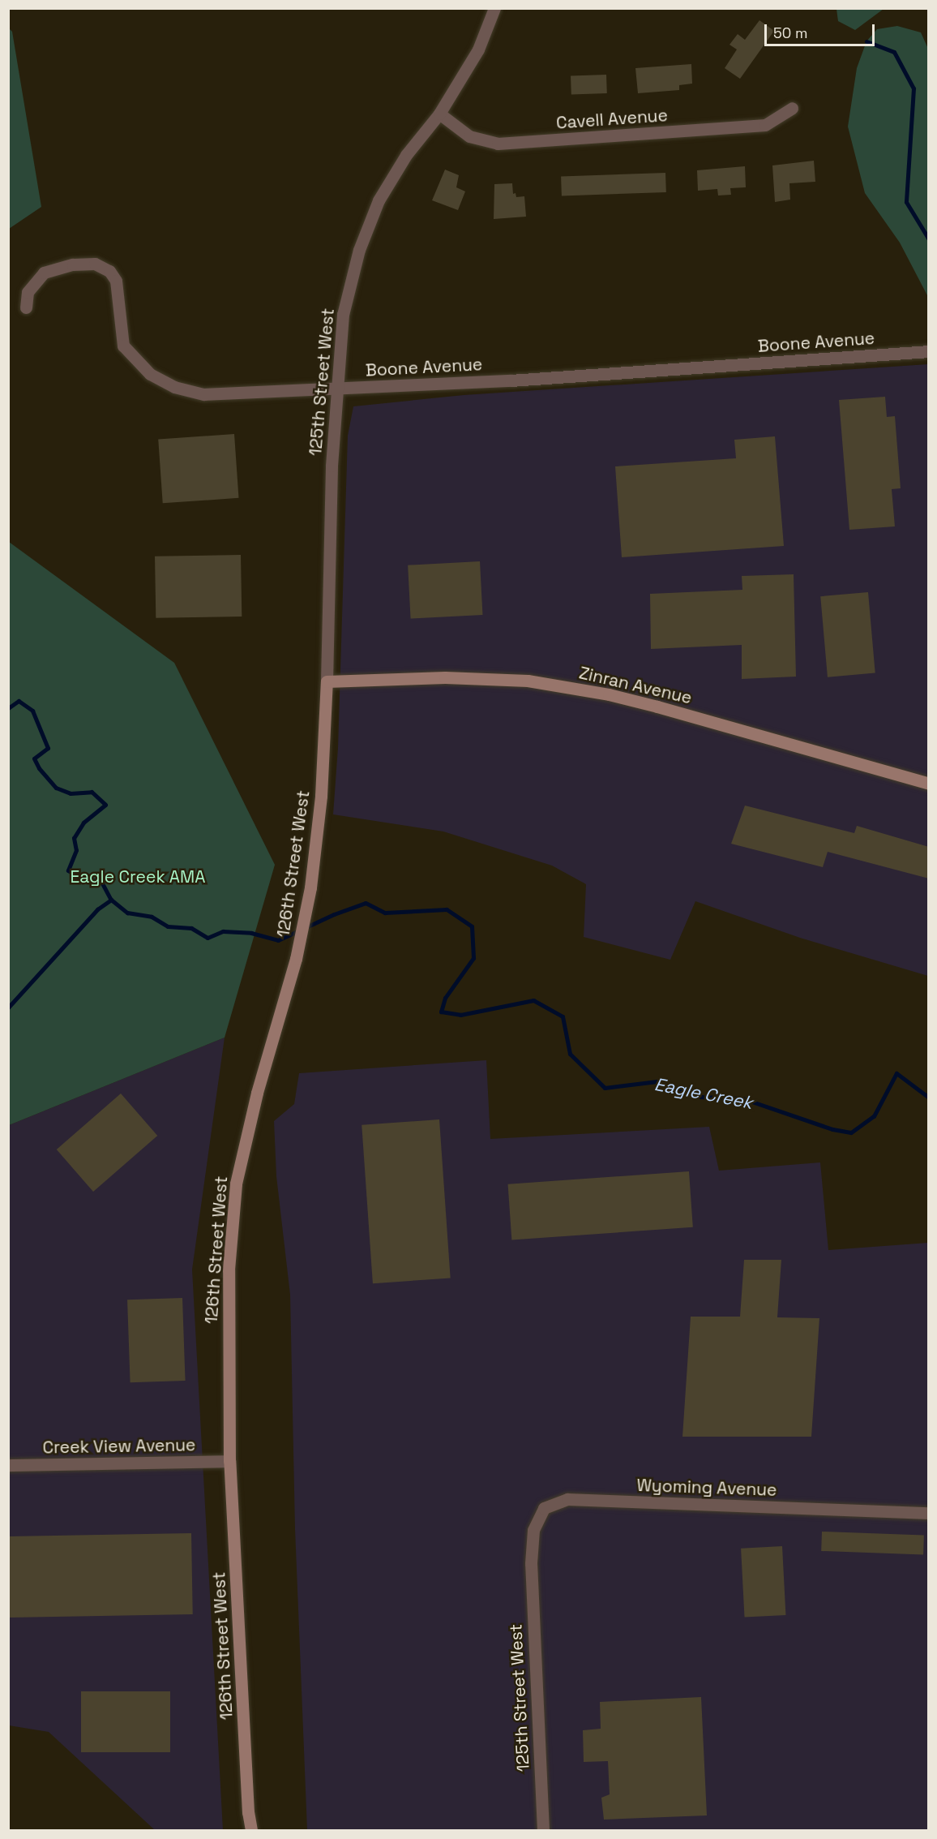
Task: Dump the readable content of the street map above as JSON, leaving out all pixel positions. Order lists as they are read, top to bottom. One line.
{"streets":{"street":["Cavell Avenue","Boone Avenue","125th Street West","Zinran Avenue","126th Street West","Creek View Avenue","Wyoming Avenue"]},"crossings":[["Cavell Avenue","125th Street West"],["Boone Avenue","125th Street West"],["125th Street West","Zinran Avenue"],["125th Street West","126th Street West"],["125th Street West","Wyoming Avenue"],["Zinran Avenue","126th Street West"],["126th Street West","Creek View Avenue"]],"water":["Eagle Creek"],"parks":["Eagle Creek AMA"],"scale_bar":"50 m"}
